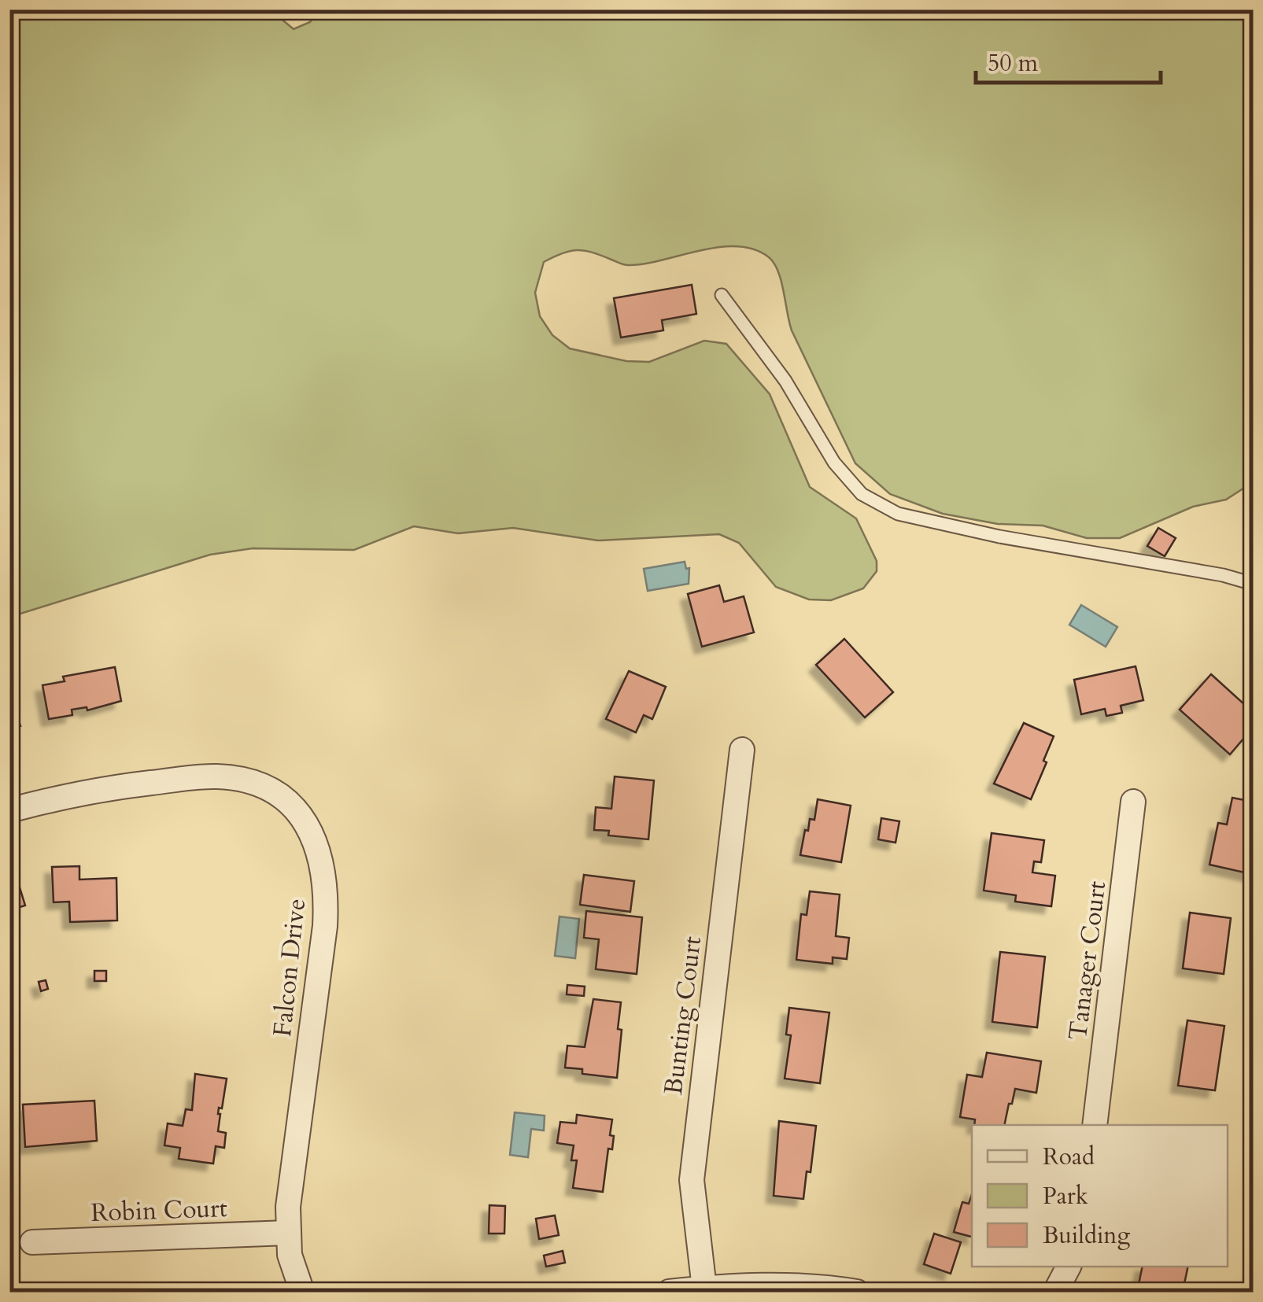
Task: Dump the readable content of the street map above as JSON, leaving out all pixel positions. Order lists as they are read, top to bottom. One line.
{"streets":{"street":["Tanager Court","Falcon Drive","Bunting Court","Robin Court"]},"crossings":[["Falcon Drive","Robin Court"]],"legend":["Road","Park","Building"],"scale_bar":"50 m"}
